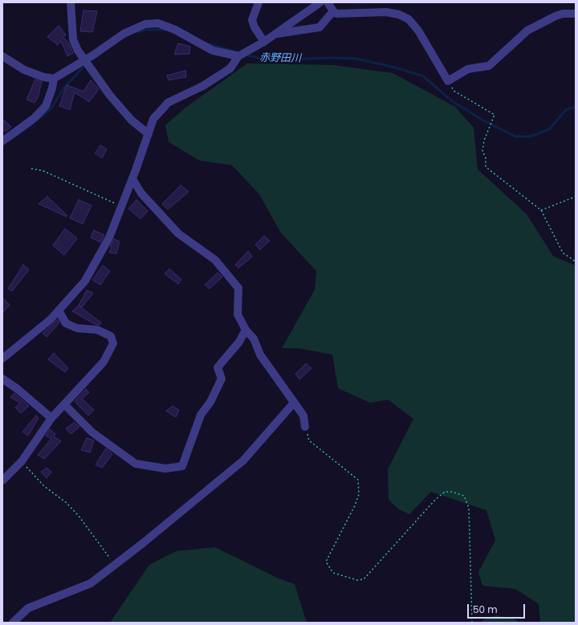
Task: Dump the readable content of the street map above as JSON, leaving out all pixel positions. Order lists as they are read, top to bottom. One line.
{"water":["赤野田川"],"scale_bar":"50 m"}
